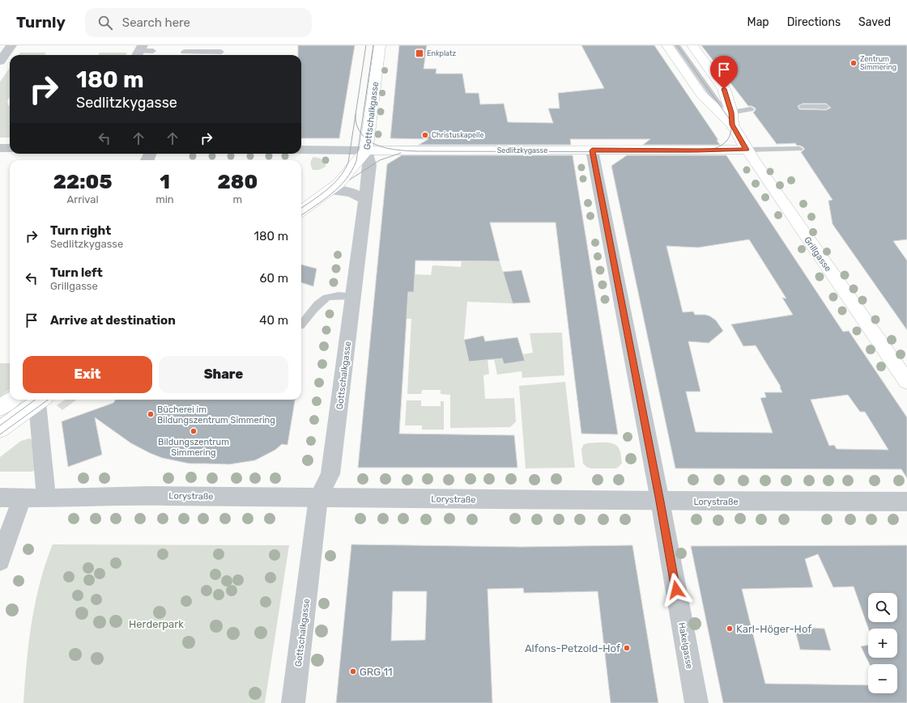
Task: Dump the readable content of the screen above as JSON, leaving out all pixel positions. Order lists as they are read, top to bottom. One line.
{"streets":{"main road":["Gottschalkgasse","Sedlitzkygasse","Grillgasse"],"street":["Lorystraße","Hakelgasse"]},"crossings":[["Gottschalkgasse","Sedlitzkygasse"],["Gottschalkgasse","Lorystraße"],["Sedlitzkygasse","Grillgasse"],["Sedlitzkygasse","Hakelgasse"],["Lorystraße","Hakelgasse"]],"parks":["Herderpark"],"places":{"transit":["Enkplatz"],"other":["Zentrum Simmering","Christuskapelle","Bücherei im Bildungszentrum Simmering","Bildungszentrum Simmering","Karl-Höger-Hof","Alfons-Petzold-Hof","GRG 11"]},"page":{"header":"Turnly","search":"Search here","nav":["Map","Directions","Saved"],"turn":["180 m","Sedlitzkygasse"],"eta":["22:05","Arrival","1","min","280","m"],"list":[{"name":"Turn right","note":"Sedlitzkygasse","value":"180 m"},{"name":"Turn left","note":"Grillgasse","value":"60 m"},{"name":"Arrive at destination","value":"40 m"}],"buttons":["Exit","Share"],"map_buttons":["+","−"]}}
